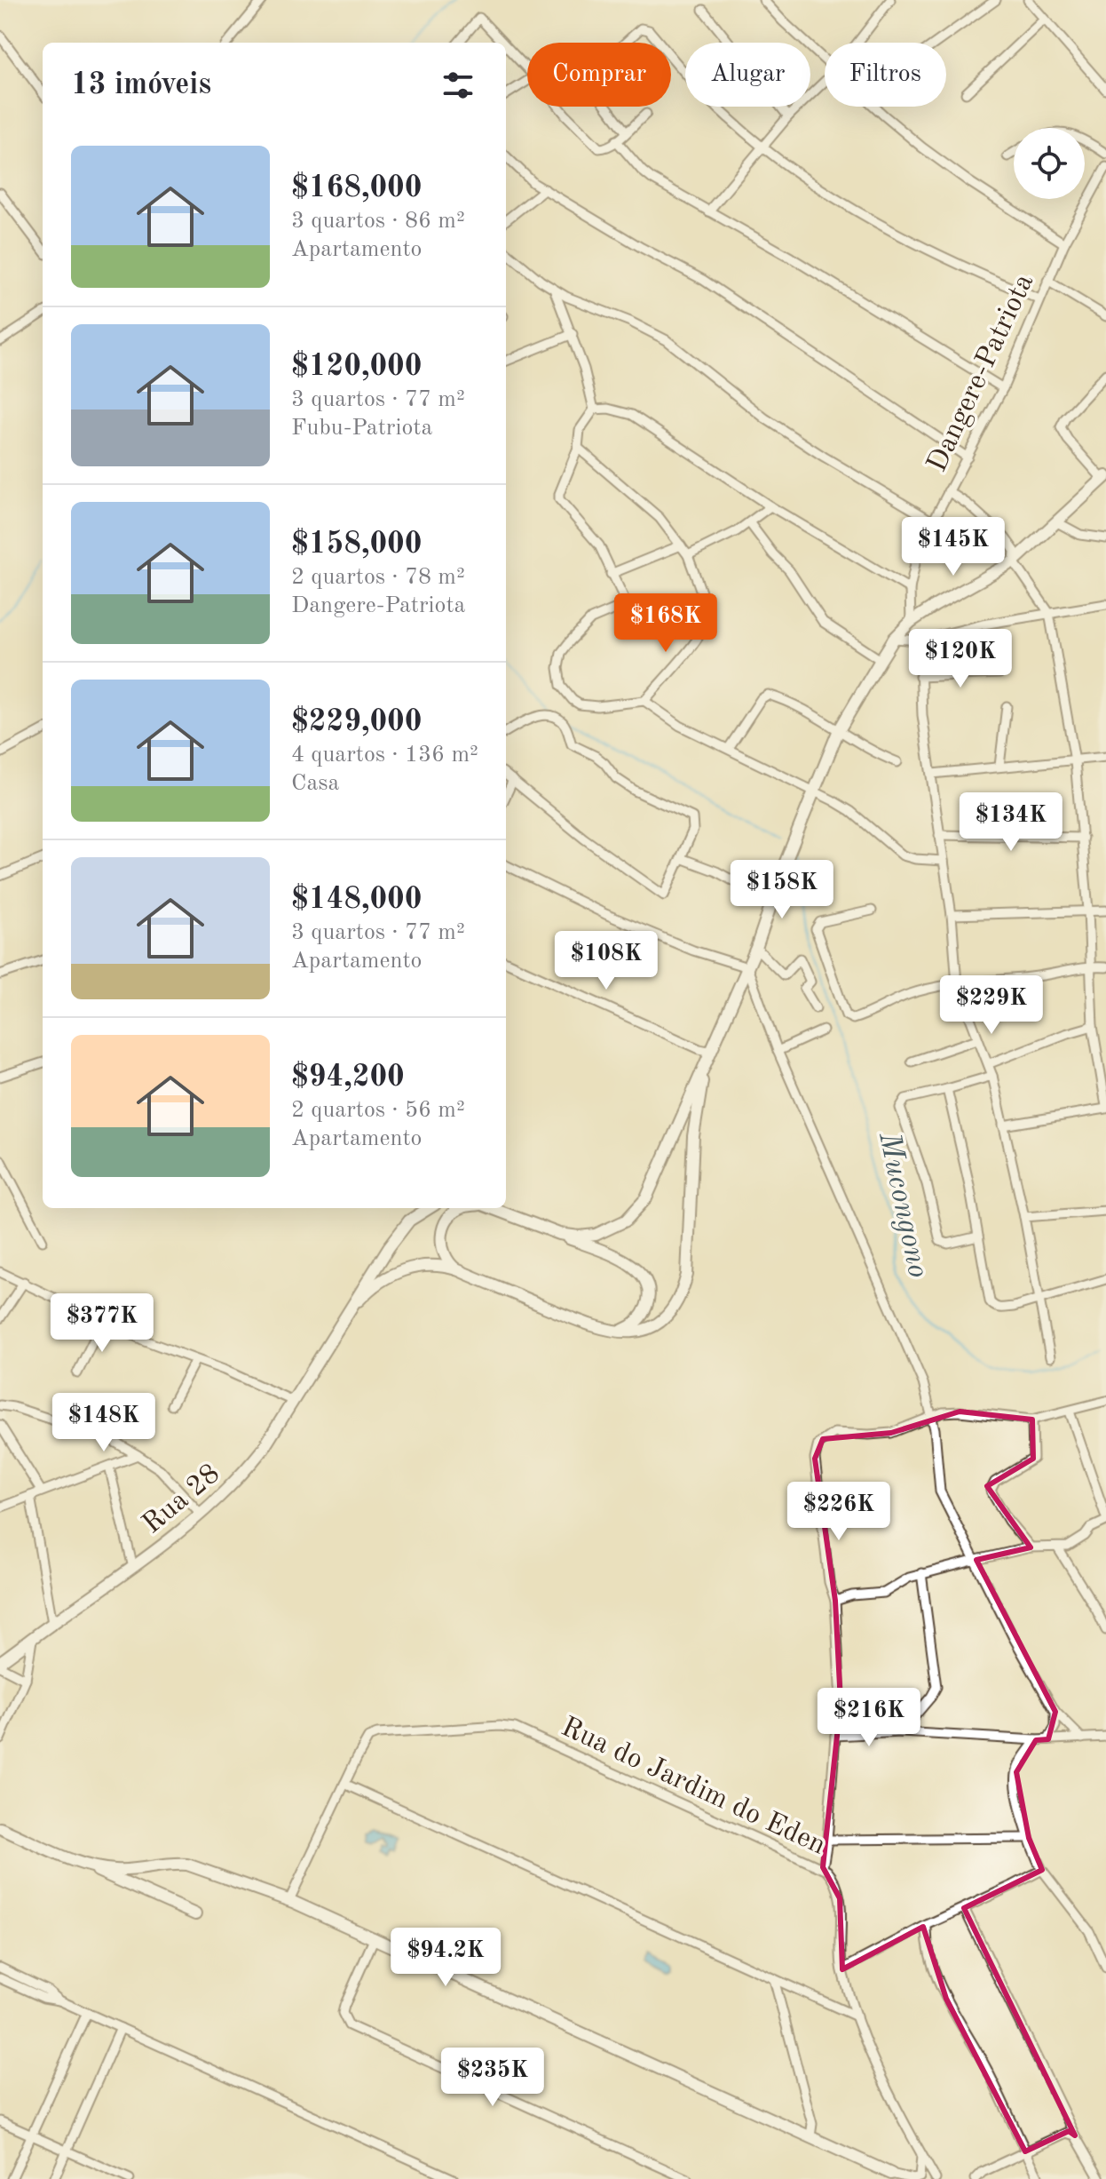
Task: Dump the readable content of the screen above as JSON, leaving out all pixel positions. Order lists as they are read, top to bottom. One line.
{"streets":{"street":["Dangere-Patriota","Rua 28","Rua do Jardim do Eden"]},"water":["Mucongono"],"page":{"chip":["Comprar","Alugar","Filtros"],"heading":"13 imóveis","list":[{"name":"$168,000","note":"3 quartos · 86 m² · Apartamento"},{"name":"$120,000","note":"3 quartos · 77 m² · Fubu-Patriota"},{"name":"$158,000","note":"2 quartos · 78 m² · Dangere-Patriota"},{"name":"$229,000","note":"4 quartos · 136 m² · Casa"},{"name":"$148,000","note":"3 quartos · 77 m² · Apartamento"},{"name":"$94,200","note":"2 quartos · 56 m² · Apartamento"}],"price":["$145K","$168K","$120K","$134K","$158K","$108K","$229K","$377K","$148K","$226K","$216K","$94.2K","$235K"]}}
